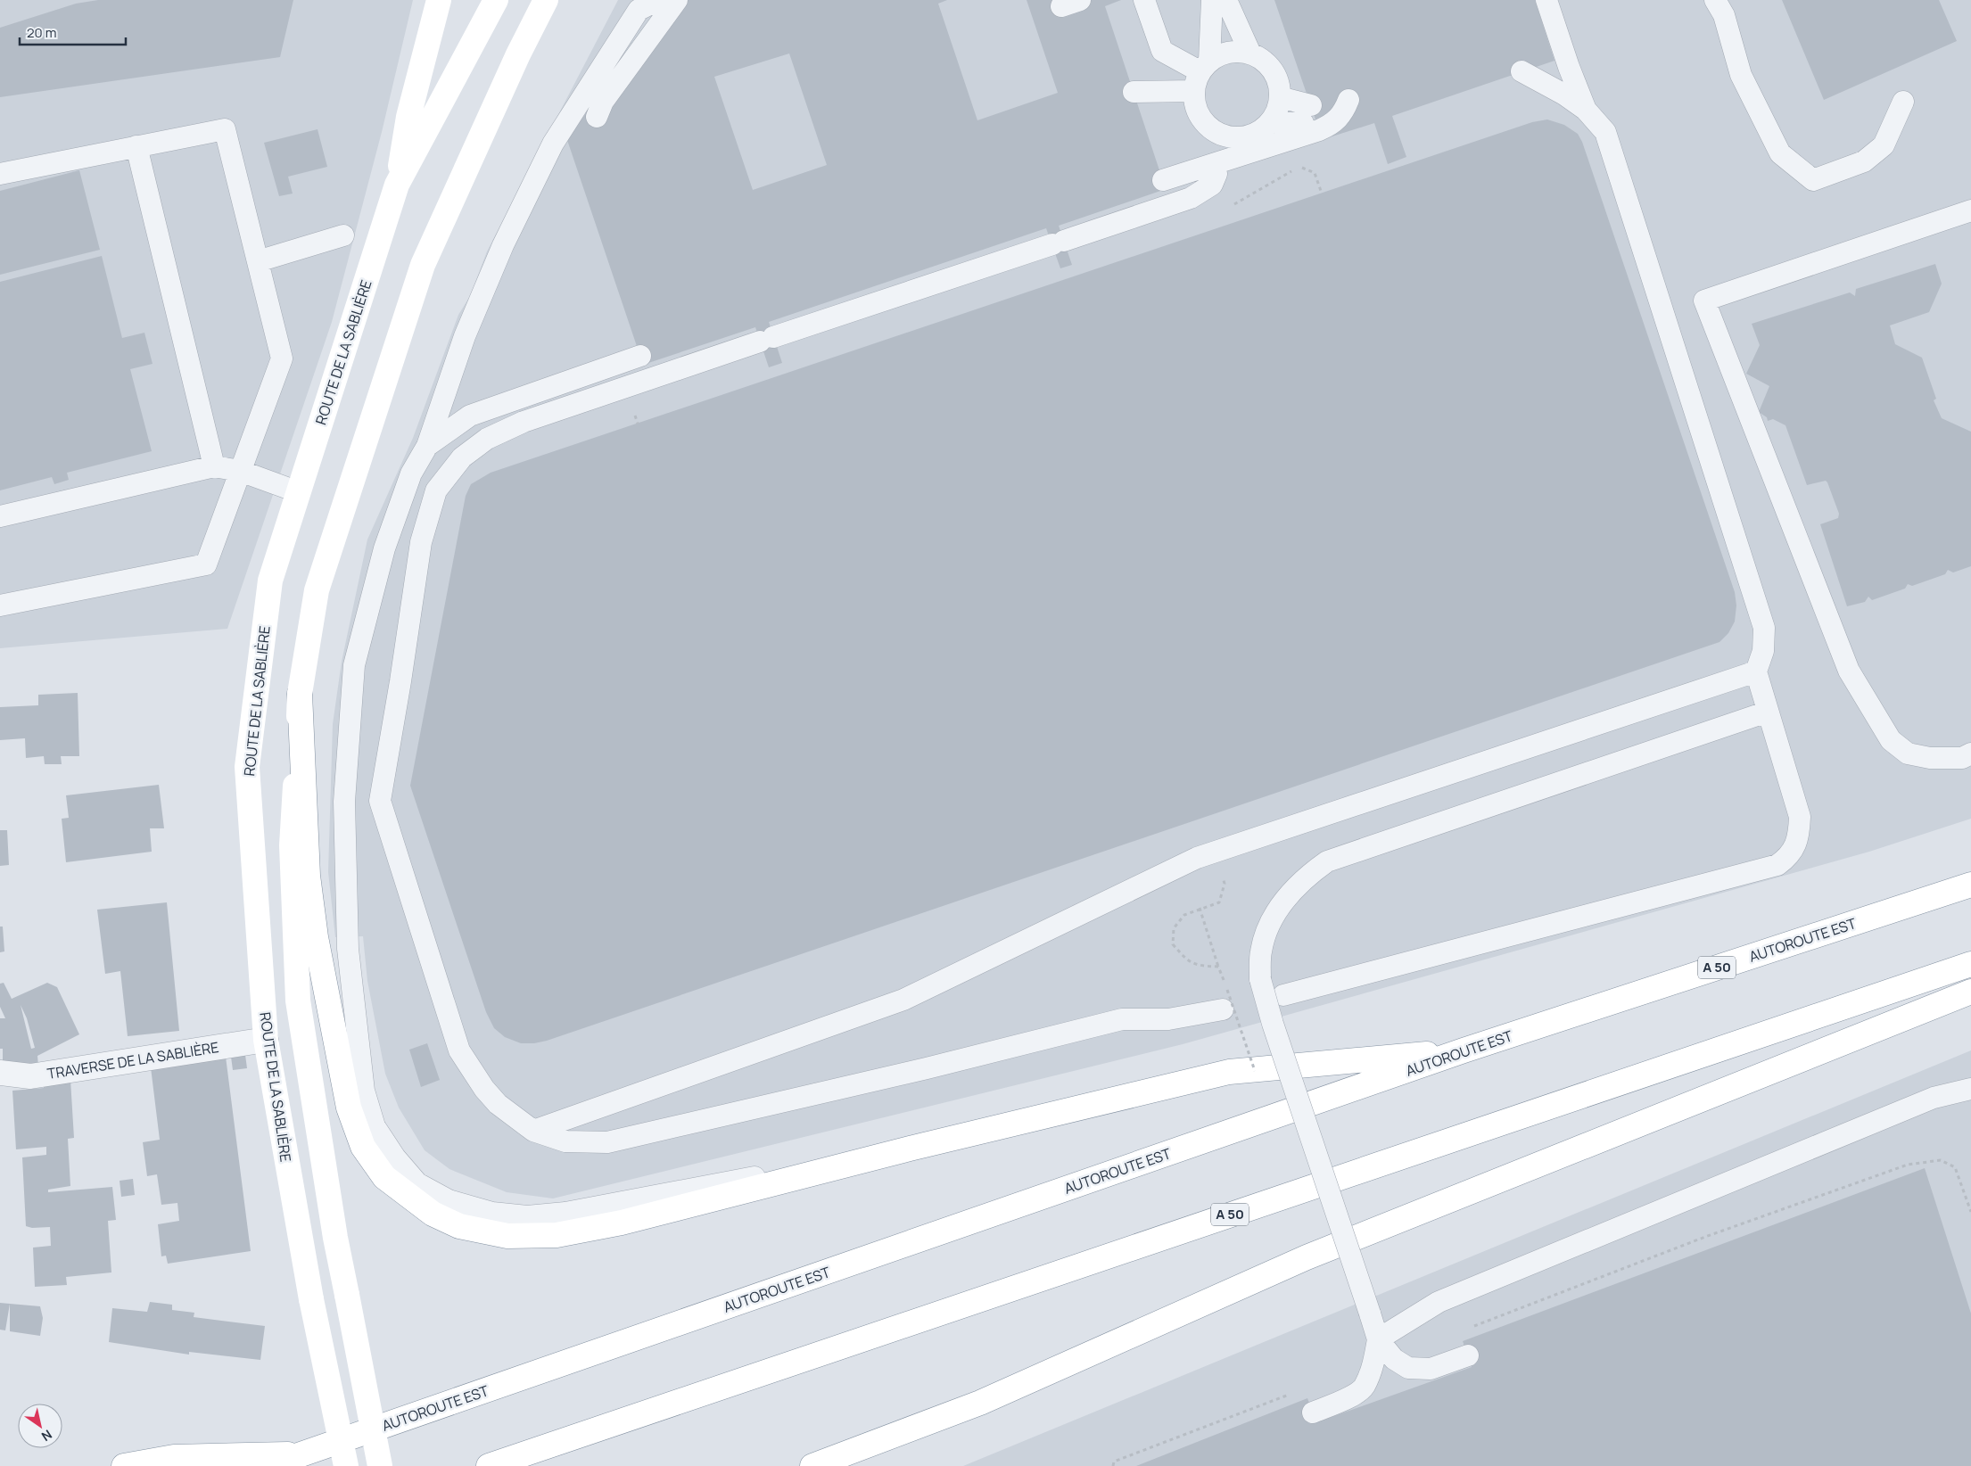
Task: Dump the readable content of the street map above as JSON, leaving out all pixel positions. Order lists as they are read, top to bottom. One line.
{"streets":{"main road":["ROUTE DE LA SABLIÈRE","AUTOROUTE EST","A 50"],"street":["TRAVERSE DE LA SABLIÈRE"]},"crossings":[["ROUTE DE LA SABLIÈRE","TRAVERSE DE LA SABLIÈRE"]],"scale_bar":"20 m","north":"bottom right"}
